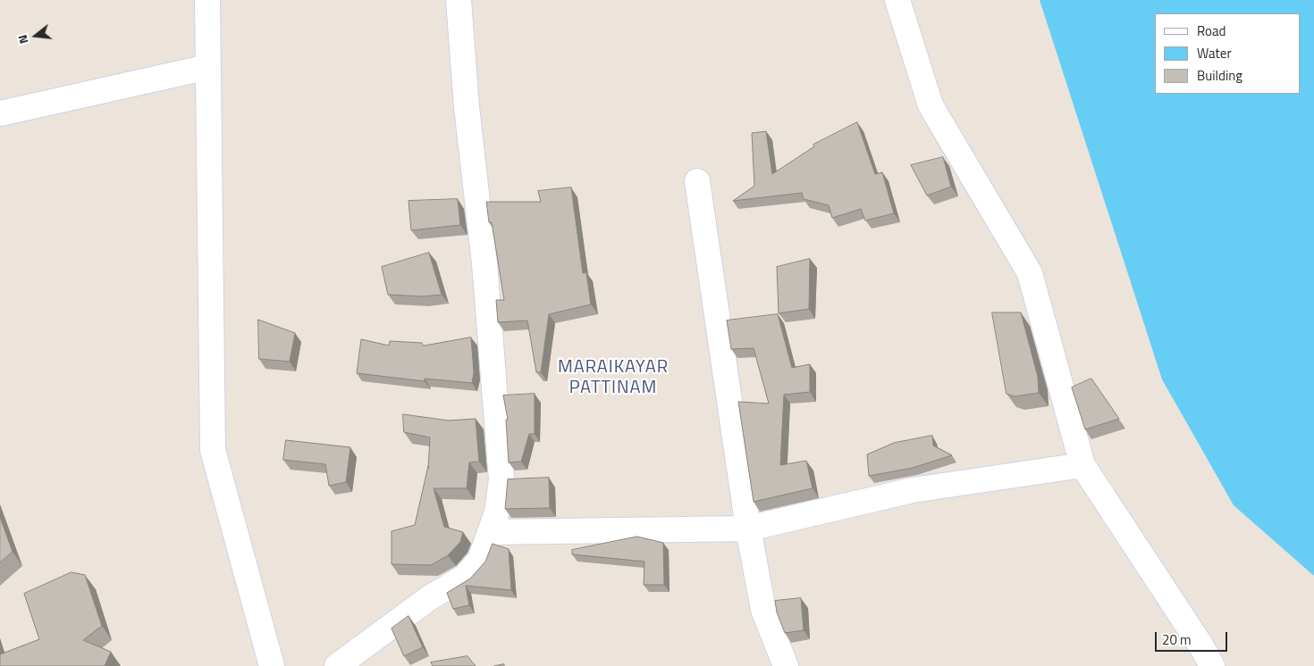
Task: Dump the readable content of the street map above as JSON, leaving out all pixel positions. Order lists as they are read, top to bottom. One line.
{"districts":["MARAIKAYAR PATTINAM"],"legend":["Road","Water","Building"],"scale_bar":"20 m","north":"left"}
